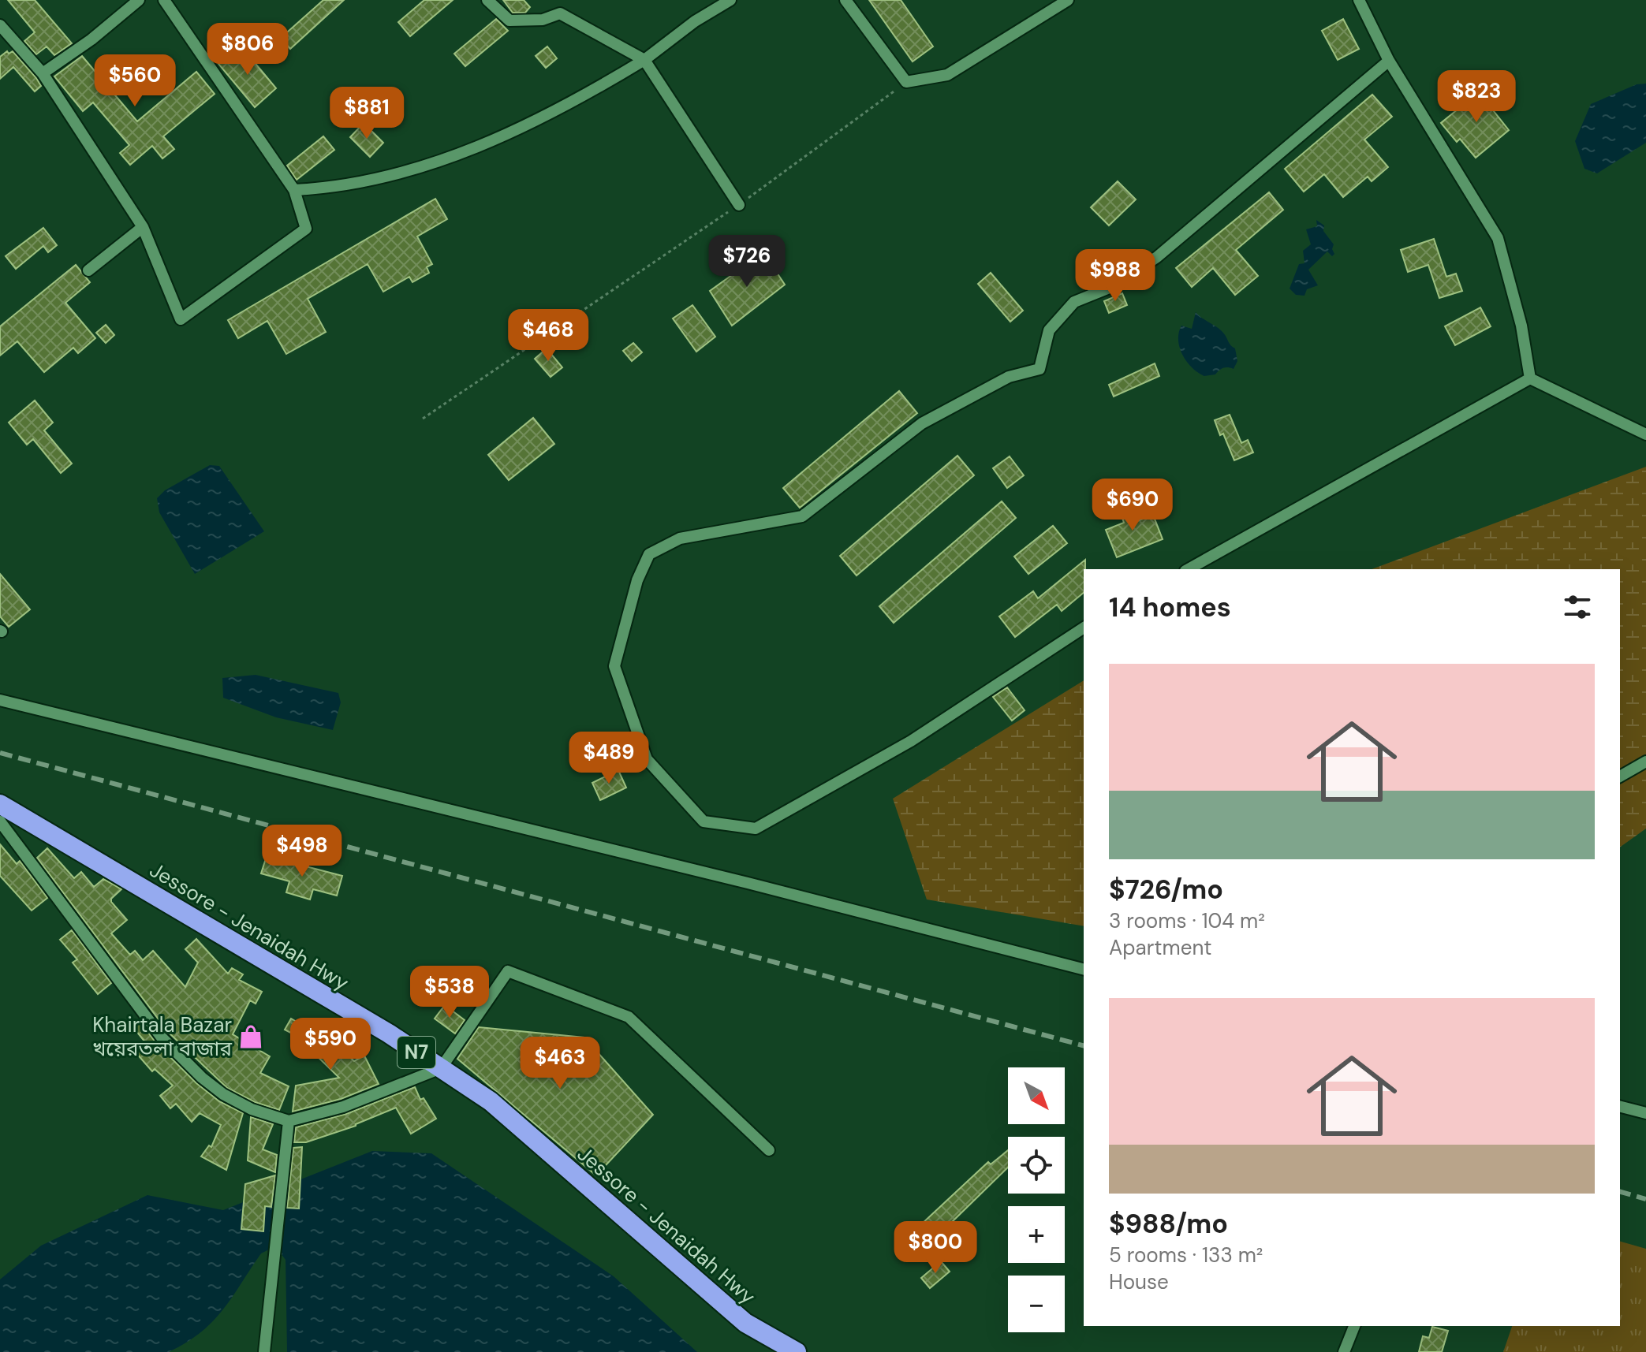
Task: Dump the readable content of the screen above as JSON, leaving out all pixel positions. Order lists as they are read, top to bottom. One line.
{"streets":{"highway":["Jessore - Jenaidah Hwy","N7"]},"places":{"shop":["Khairtala Bazar খয়েরতলা বাজার"]},"north":"bottom right","page":{"price":["$806","$560","$823","$881","$726","$988","$468","$690","$489","$498","$538","$590","$463","$800"],"heading":"14 homes","list":[{"name":"$726/mo","note":"3 rooms · 104 m² · Apartment"},{"name":"$988/mo","note":"5 rooms · 133 m² · House"}],"map_buttons":["+","−"]}}
